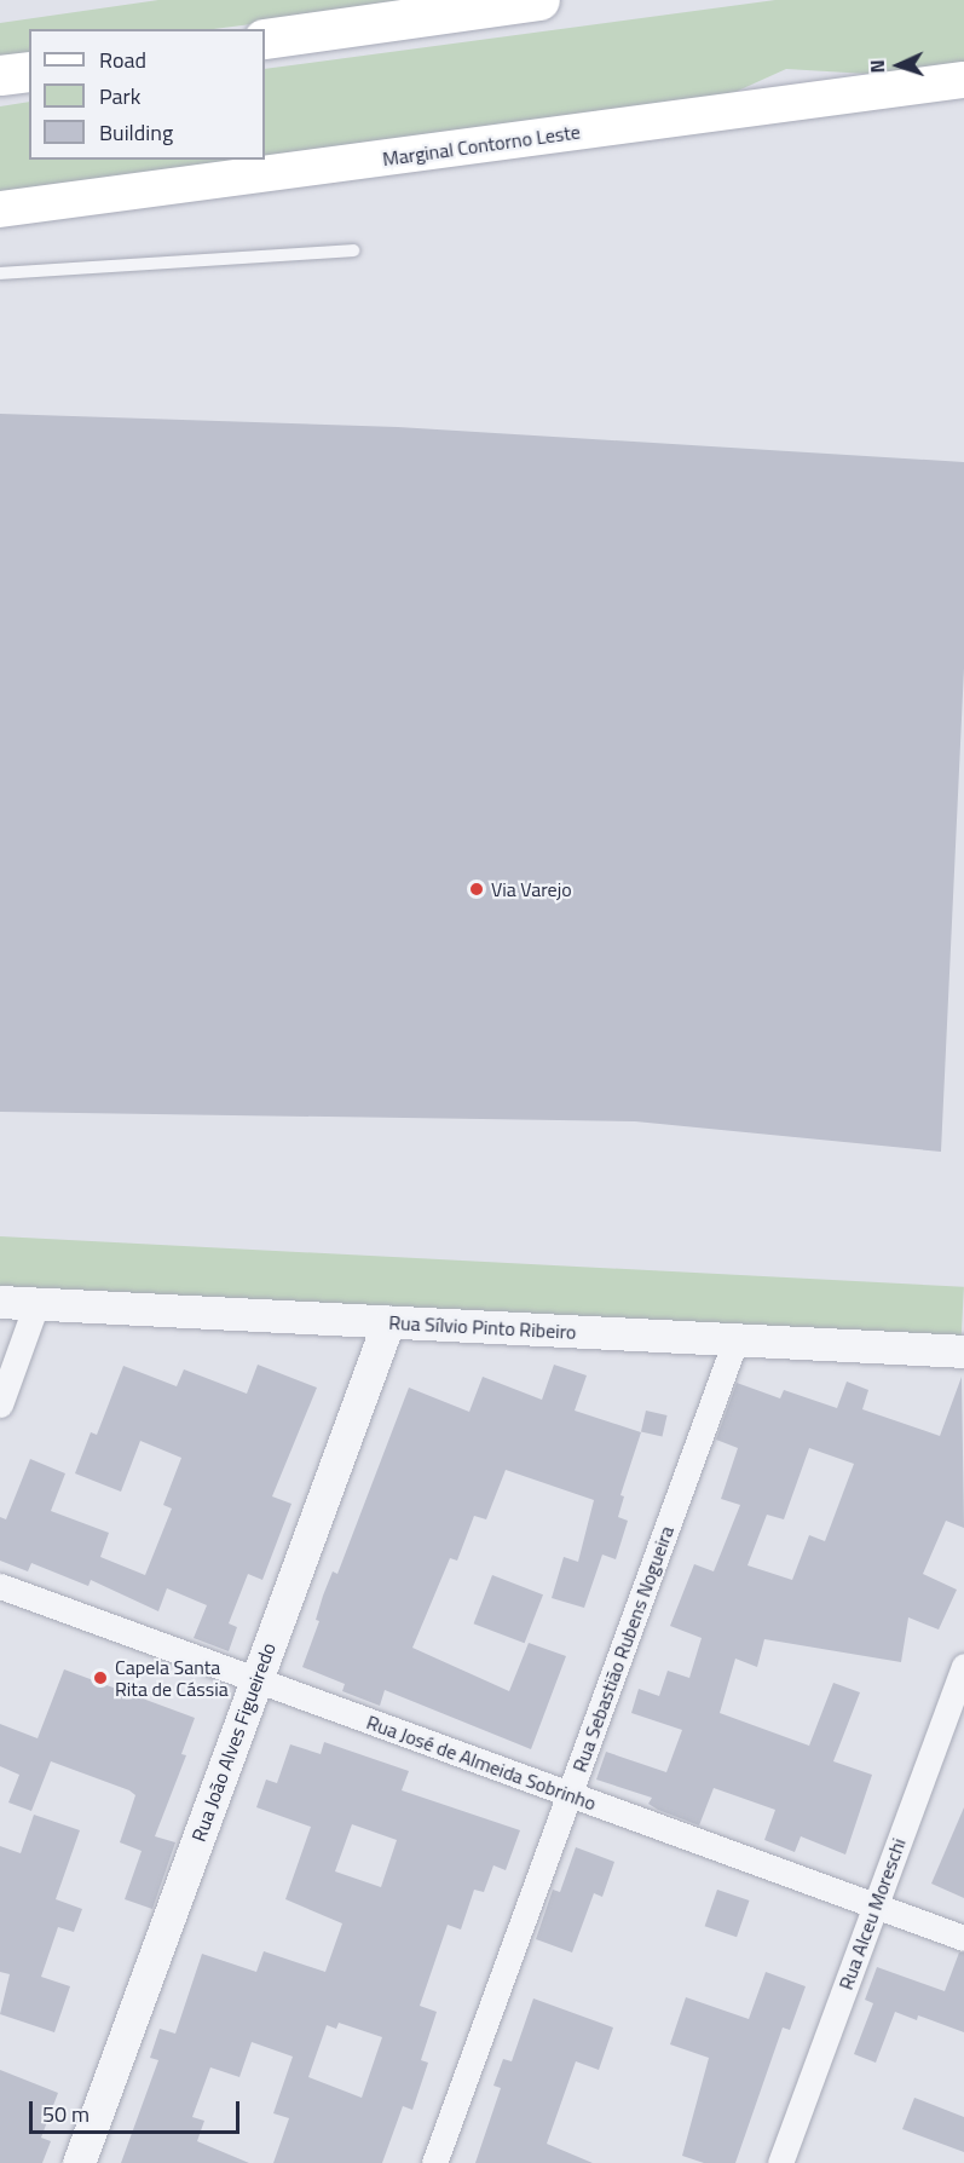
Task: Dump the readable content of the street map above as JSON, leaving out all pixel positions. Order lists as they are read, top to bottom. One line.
{"streets":{"main road":["Marginal Contorno Leste"],"street":["Rua Sílvio Pinto Ribeiro","Rua Sebastião Rubens Nogueira","Rua João Alves Figueiredo","Rua José de Almeida Sobrinho","Rua Alceu Moreschi"]},"crossings":[["Rua Sílvio Pinto Ribeiro","Rua Sebastião Rubens Nogueira"],["Rua Sílvio Pinto Ribeiro","Rua João Alves Figueiredo"],["Rua Sebastião Rubens Nogueira","Rua José de Almeida Sobrinho"],["Rua João Alves Figueiredo","Rua José de Almeida Sobrinho"],["Rua José de Almeida Sobrinho","Rua Alceu Moreschi"]],"places":["Via Varejo","Capela Santa Rita de Cássia"],"legend":["Road","Park","Building"],"scale_bar":"50 m","north":"left"}
